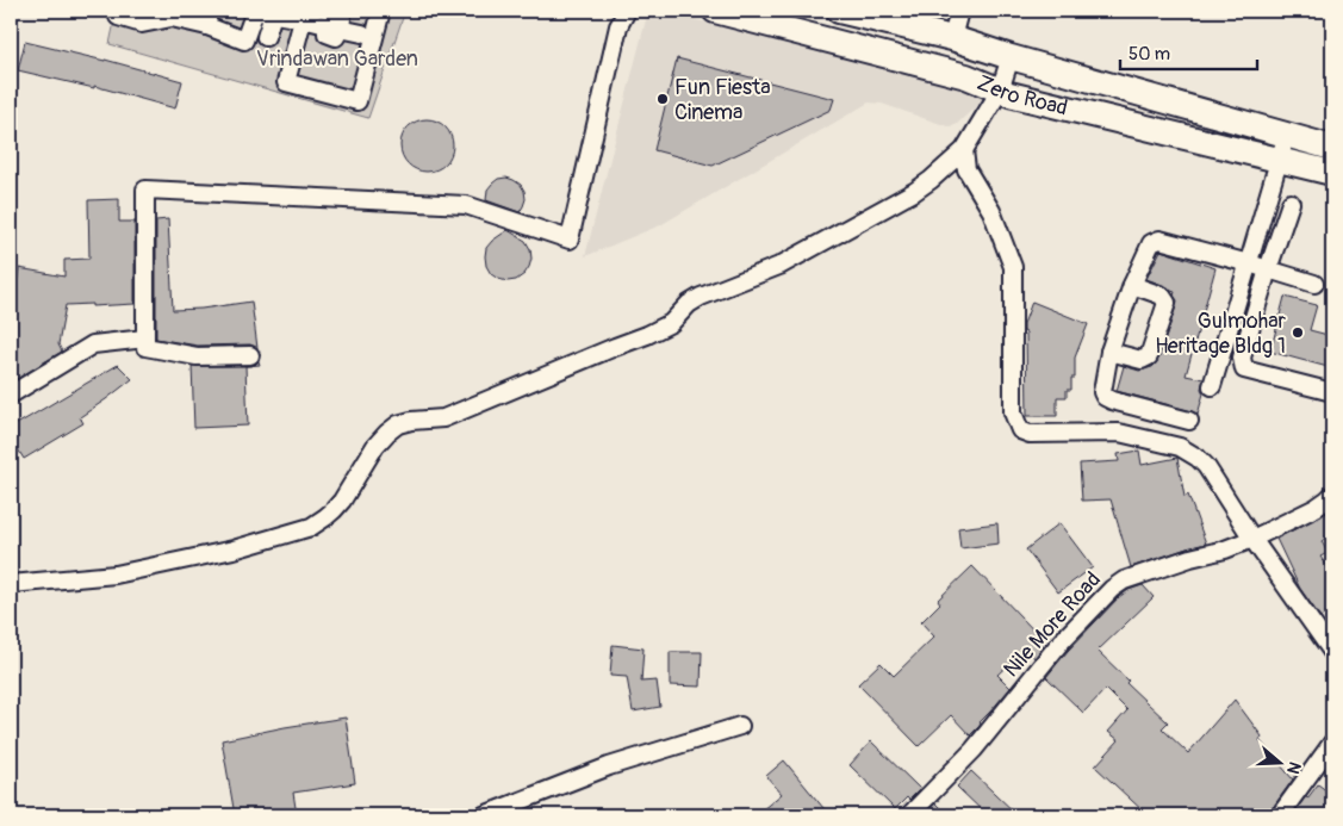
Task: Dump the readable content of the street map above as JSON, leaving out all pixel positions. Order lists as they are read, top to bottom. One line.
{"streets":{"street":["Zero Road","Nile More Road"]},"parks":["Vrindawan Garden"],"places":["Fun Fiesta Cinema","Gulmohar Heritage Bldg 1"],"scale_bar":"50 m","north":"right"}
